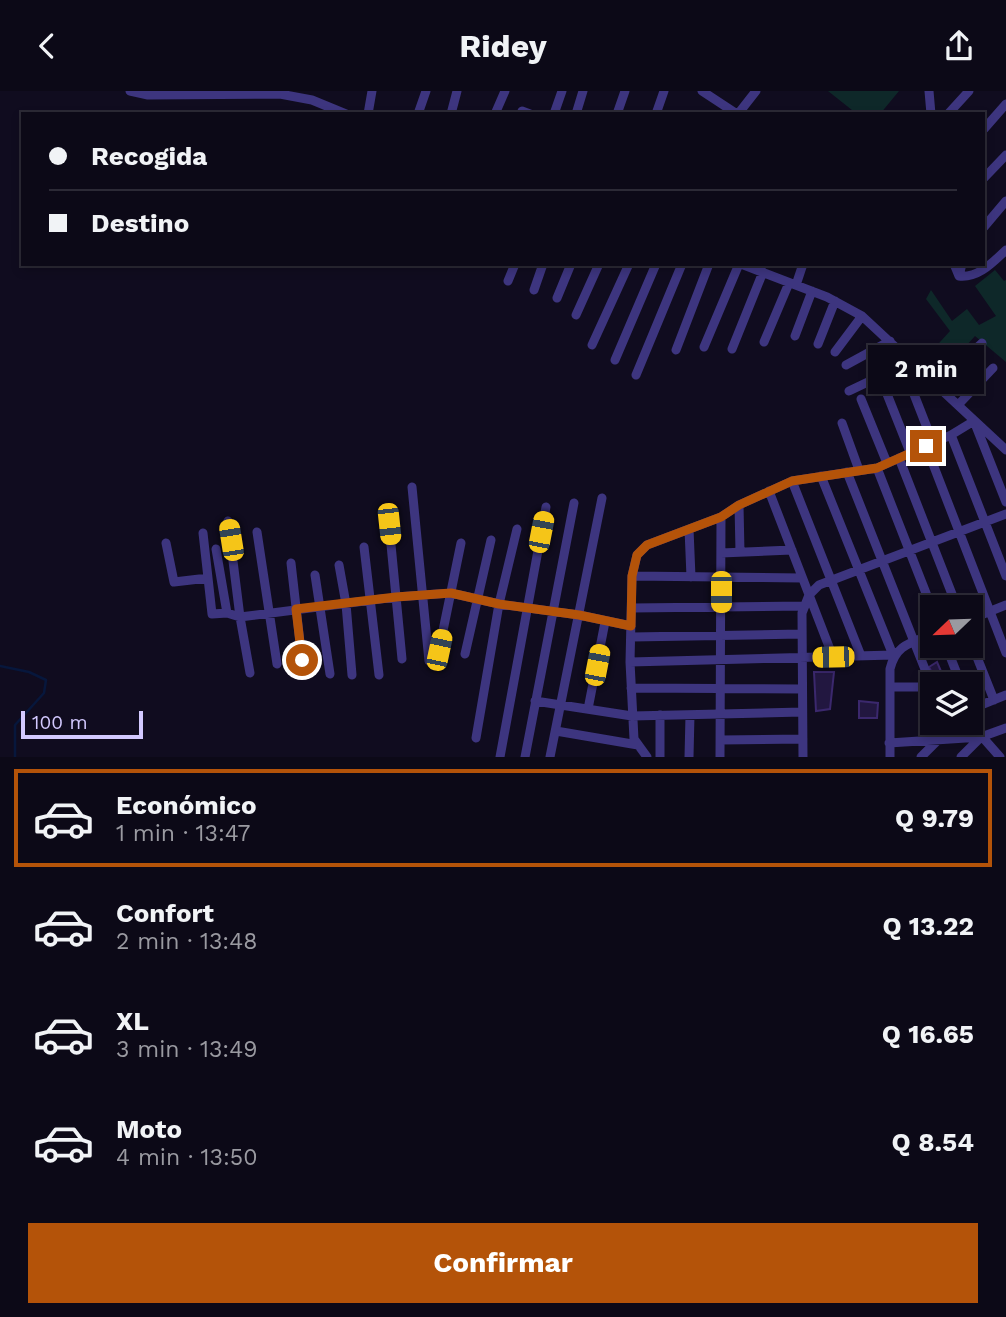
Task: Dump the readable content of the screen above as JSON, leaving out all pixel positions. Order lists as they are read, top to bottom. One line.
{"scale_bar":"100 m","north":"bottom left","page":{"header":"Ridey","banner":["Recogida","Destino"],"bubble":"2 min","scale":"100 m","list":[{"name":"Económico","note":"1 min · 13:47","value":"Q 9.79"},{"name":"Confort","note":"2 min · 13:48","value":"Q 13.22"},{"name":"XL","note":"3 min · 13:49","value":"Q 16.65"},{"name":"Moto","note":"4 min · 13:50","value":"Q 8.54"}],"buttons":"Confirmar"}}
